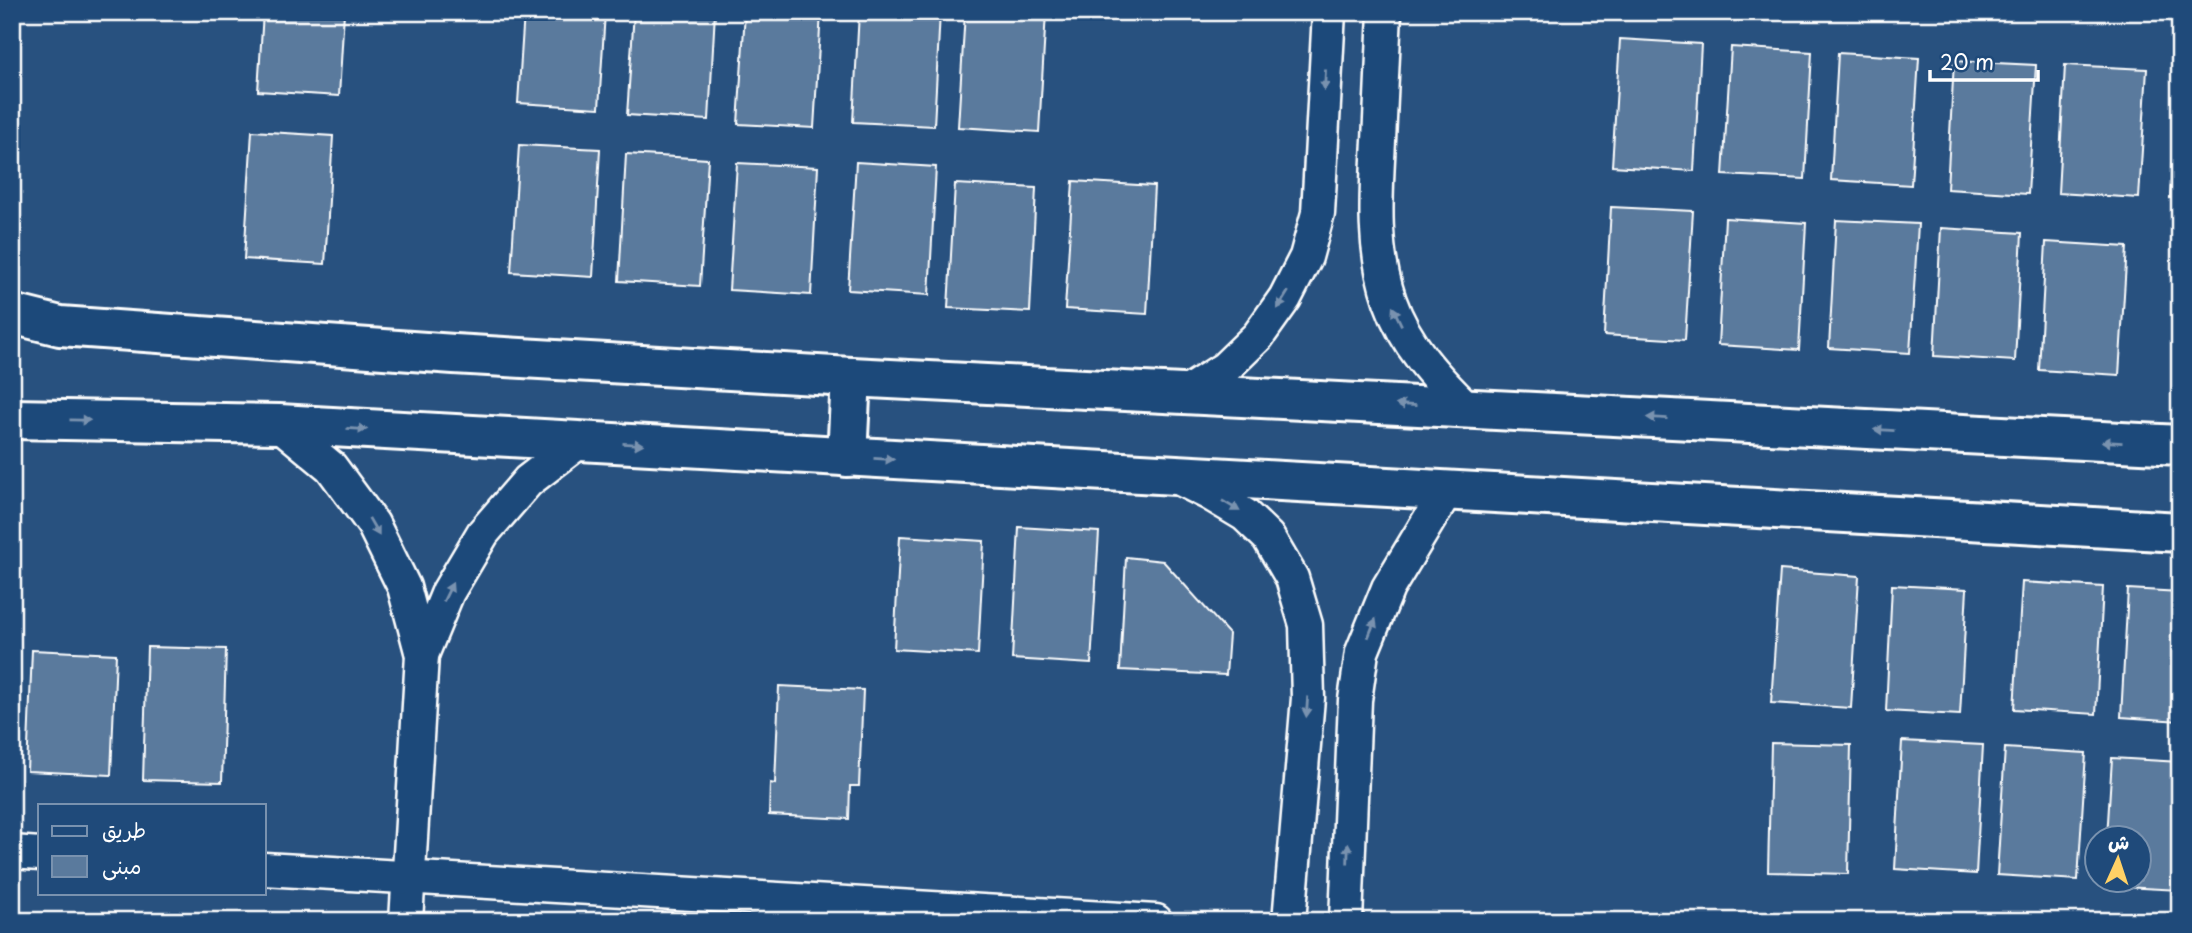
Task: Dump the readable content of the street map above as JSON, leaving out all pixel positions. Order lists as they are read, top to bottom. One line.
{"legend":["طريق","مبنى"],"scale_bar":"20 m","north":"top"}
